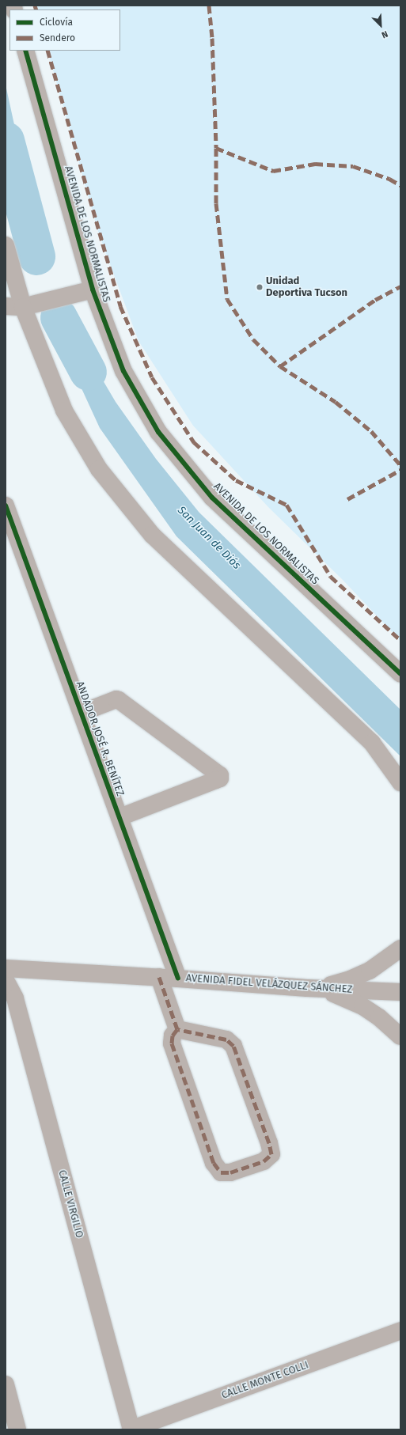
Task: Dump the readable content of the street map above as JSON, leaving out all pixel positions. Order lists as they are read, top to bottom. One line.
{"streets":{"street":["AVENIDA DE LOS NORMALISTAS","ANDADOR JOSÉ R. BENÍTEZ","AVENIDA FIDEL VELÁZQUEZ SÁNCHEZ","CALLE VIRGILIO","CALLE MONTE COLLI"]},"crossings":[["ANDADOR JOSÉ R. BENÍTEZ","AVENIDA FIDEL VELÁZQUEZ SÁNCHEZ"],["CALLE VIRGILIO","CALLE MONTE COLLI"]],"water":["San Juan de Diós"],"places":["Unidad Deportiva Tucson"],"legend":["Ciclovía","Sendero"],"north":"bottom right"}
